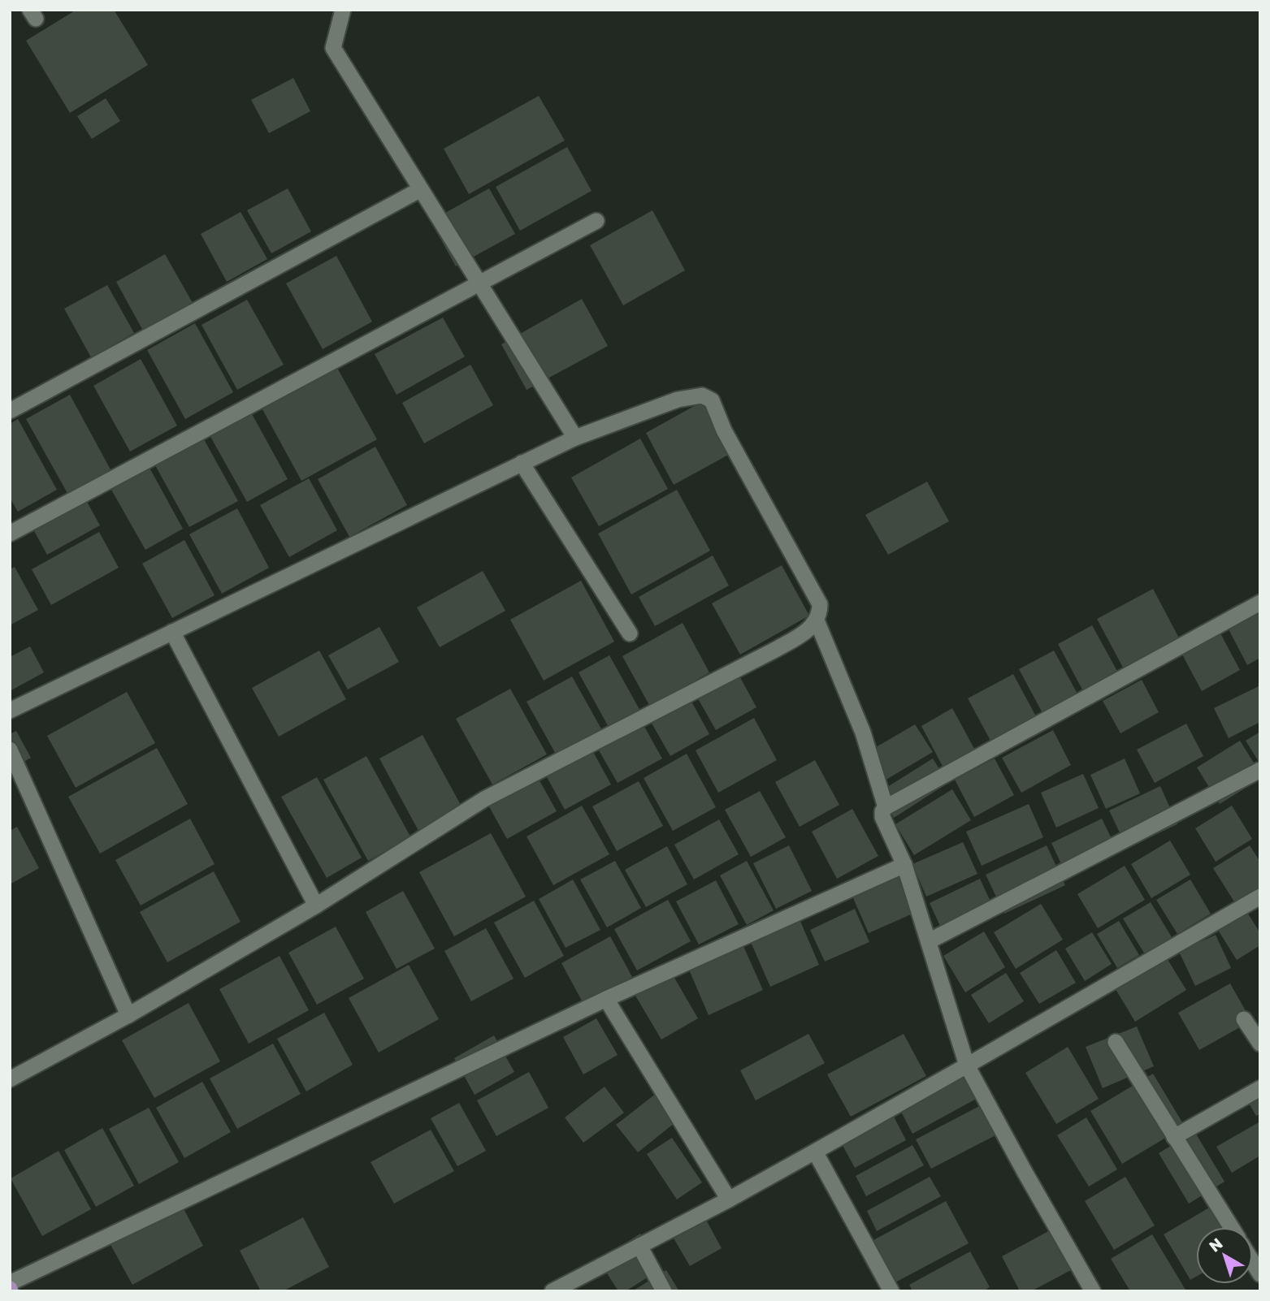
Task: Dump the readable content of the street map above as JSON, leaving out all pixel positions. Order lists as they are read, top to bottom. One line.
{"north":"top left"}
